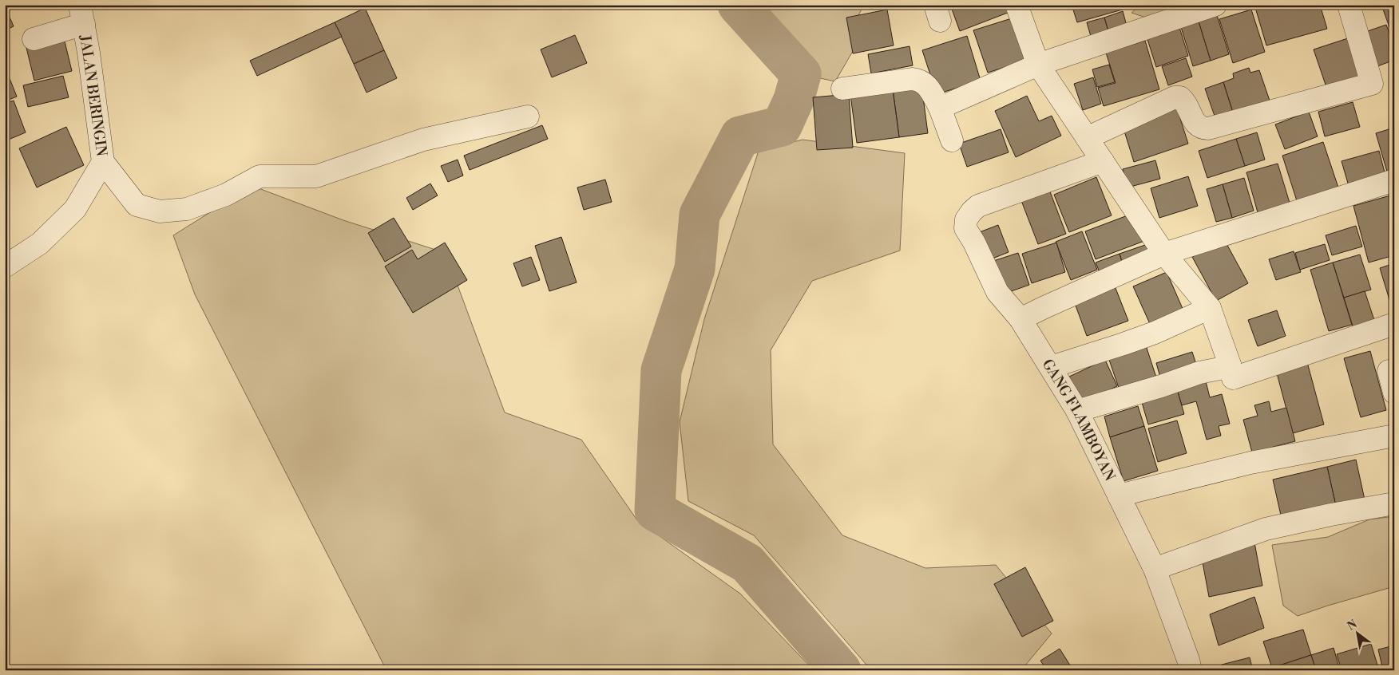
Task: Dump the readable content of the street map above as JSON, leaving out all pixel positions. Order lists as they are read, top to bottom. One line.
{"streets":{"street":["JALAN BERINGIN","GANG FLAMBOYAN"]},"north":"top left"}
